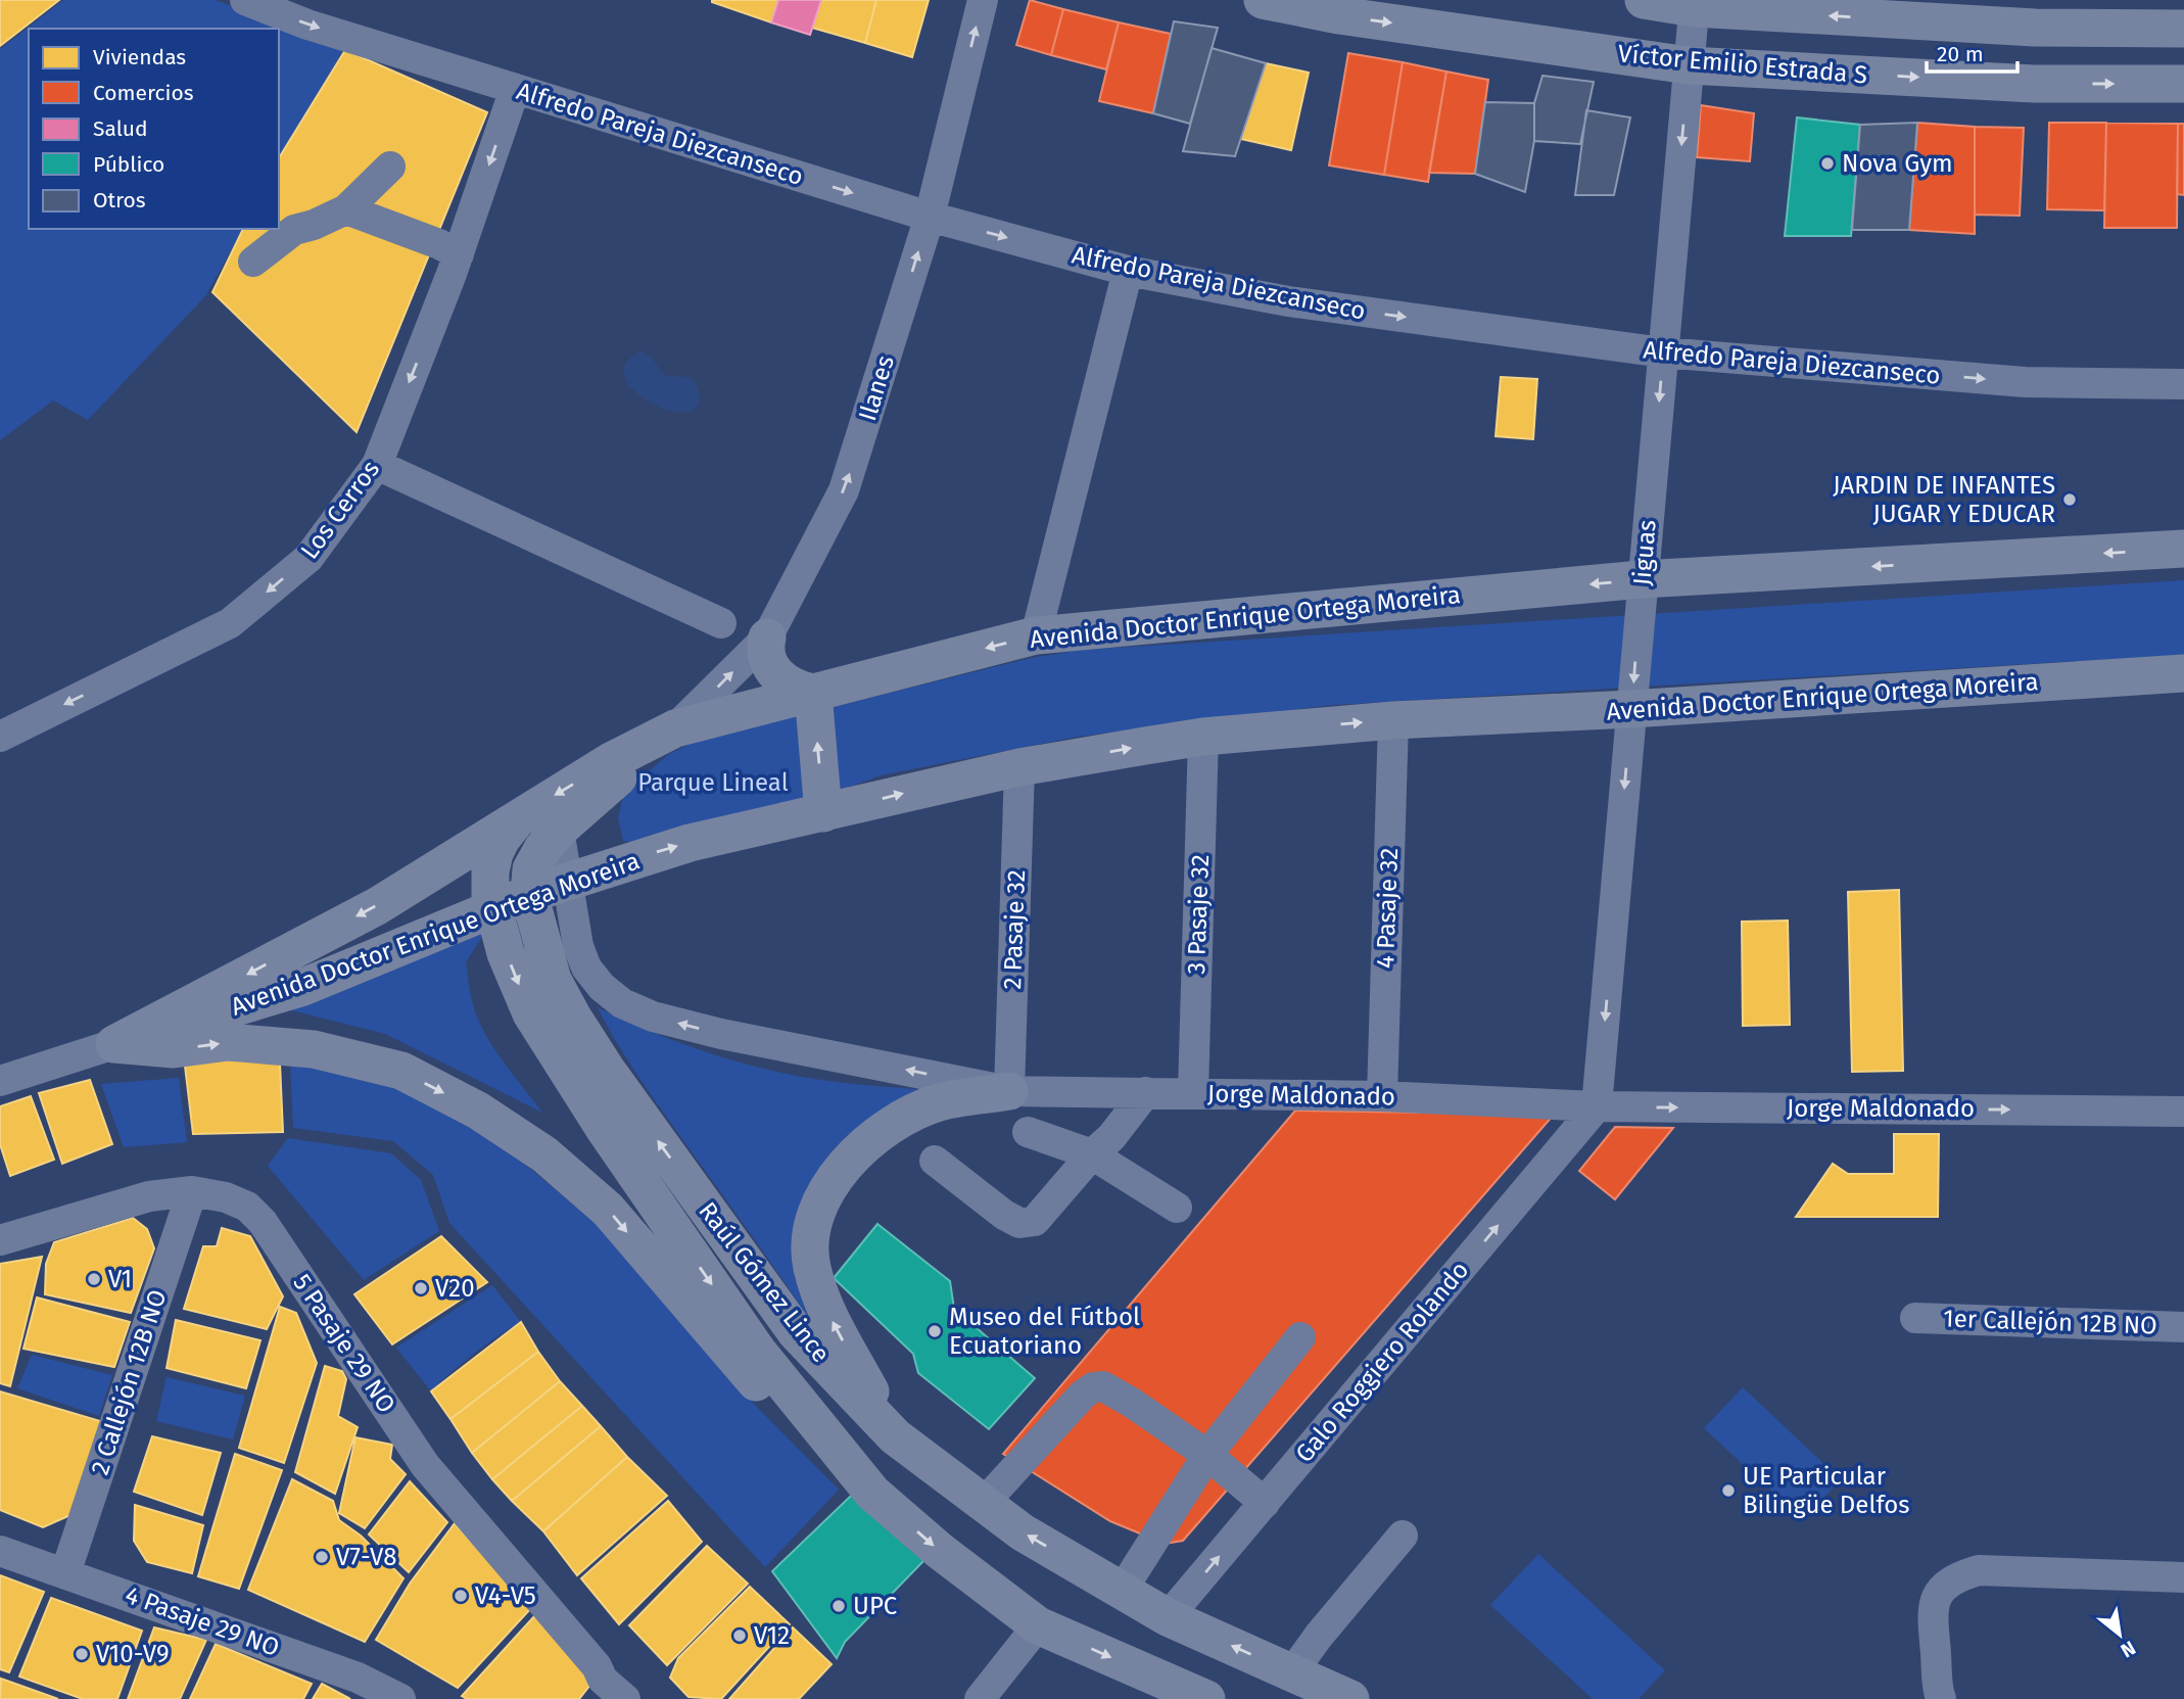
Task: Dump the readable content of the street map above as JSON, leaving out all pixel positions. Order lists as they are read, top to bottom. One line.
{"streets":{"main road":["Víctor Emilio Estrada S","Avenida Doctor Enrique Ortega Moreira","Raúl Gómez Lince"],"street":["Alfredo Pareja Diezcanseco","Ilanes","Los Cerros","Jiguas","4 Pasaje 32","3 Pasaje 32","2 Pasaje 32","Jorge Maldonado","1er Callejón 12B NO","5 Pasaje 29 NO","Galo Roggiero Rolando","2 Callejón 12B NO","4 Pasaje 29 NO"]},"crossings":[["Víctor Emilio Estrada S","Jiguas"],["Alfredo Pareja Diezcanseco","Ilanes"],["Alfredo Pareja Diezcanseco","Los Cerros"],["Alfredo Pareja Diezcanseco","Jiguas"],["Ilanes","Avenida Doctor Enrique Ortega Moreira"],["Ilanes","Raúl Gómez Lince"],["Jiguas","Avenida Doctor Enrique Ortega Moreira"],["Jiguas","Jorge Maldonado"],["Jiguas","Galo Roggiero Rolando"],["Avenida Doctor Enrique Ortega Moreira","4 Pasaje 32"],["Avenida Doctor Enrique Ortega Moreira","3 Pasaje 32"],["Avenida Doctor Enrique Ortega Moreira","2 Pasaje 32"],["Avenida Doctor Enrique Ortega Moreira","Jorge Maldonado"],["Avenida Doctor Enrique Ortega Moreira","Raúl Gómez Lince"],["4 Pasaje 32","Jorge Maldonado"],["3 Pasaje 32","Jorge Maldonado"],["2 Pasaje 32","Jorge Maldonado"],["Jorge Maldonado","Raúl Gómez Lince"],["Jorge Maldonado","Galo Roggiero Rolando"],["Raúl Gómez Lince","Galo Roggiero Rolando"],["5 Pasaje 29 NO","2 Callejón 12B NO"],["2 Callejón 12B NO","4 Pasaje 29 NO"]],"one_way":["Alfredo Pareja Diezcanseco","Los Cerros","Jiguas"],"parks":["Parque Lineal"],"places":["Nova Gym","JARDIN DE INFANTES JUGAR Y EDUCAR","V1","V20","Museo del Fútbol Ecuatoriano","UE Particular Bilingüe Delfos","V7-V8","V4-V5","UPC","V12","V10-V9"],"legend":["Viviendas","Comercios","Salud","Público","Otros"],"scale_bar":"20 m","north":"bottom right"}
